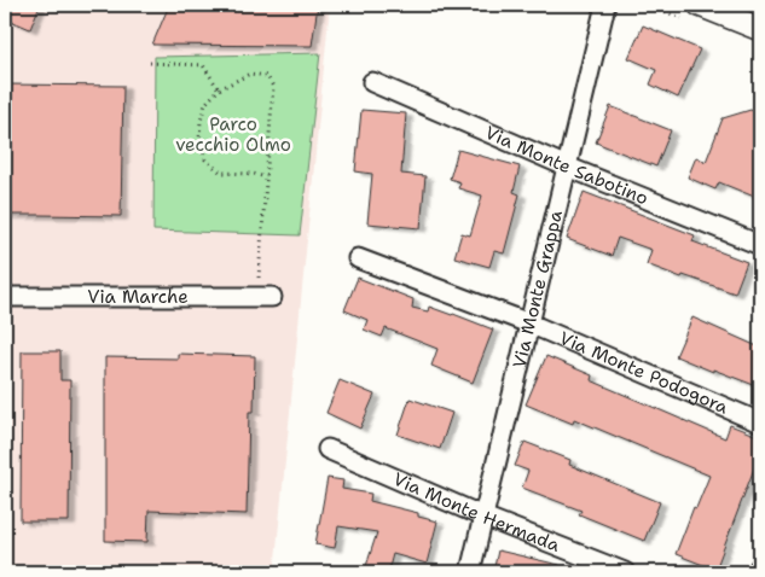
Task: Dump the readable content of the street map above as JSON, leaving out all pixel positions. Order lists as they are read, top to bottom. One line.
{"streets":{"street":["Via Monte Sabotino","Via Monte Grappa","Via Marche","Via Monte Podogora","Via Monte Hermada"]},"crossings":[["Via Monte Sabotino","Via Monte Grappa"],["Via Monte Grappa","Via Monte Podogora"],["Via Monte Grappa","Via Monte Hermada"]],"parks":["Parco vecchio Olmo"]}
